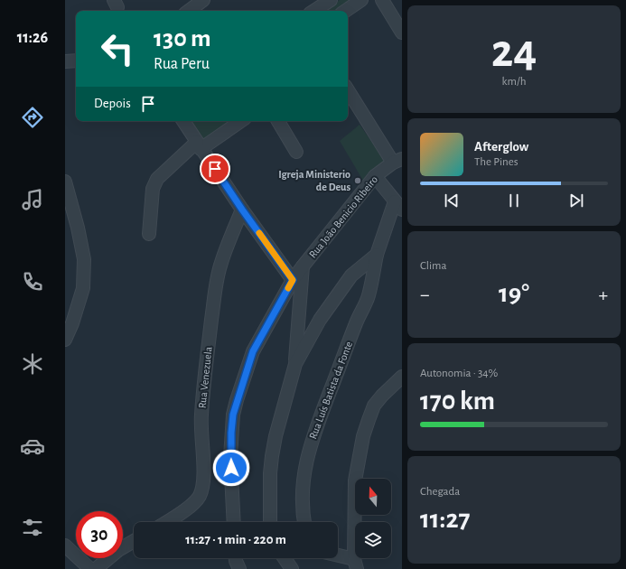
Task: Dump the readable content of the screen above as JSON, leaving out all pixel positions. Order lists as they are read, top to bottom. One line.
{"streets":{"street":["Rua João Benicio Ribeiro","Rua Venezuela","Rua Luís Batista da Fonte"]},"places":["Igreja Ministerio de Deus"],"north":"top","page":{"tabs":"11:26","tile":[["24","km/h"],"Clima",["Autonomia · 34%","170 km"],["Chegada","11:27"]],"turn":["130 m","Rua Peru"],"then":"Depois","song":["Afterglow","The Pines"],"heat":["−","19°","+"],"limit":"30","trip":"11:27 · 1 min · 220 m"}}
